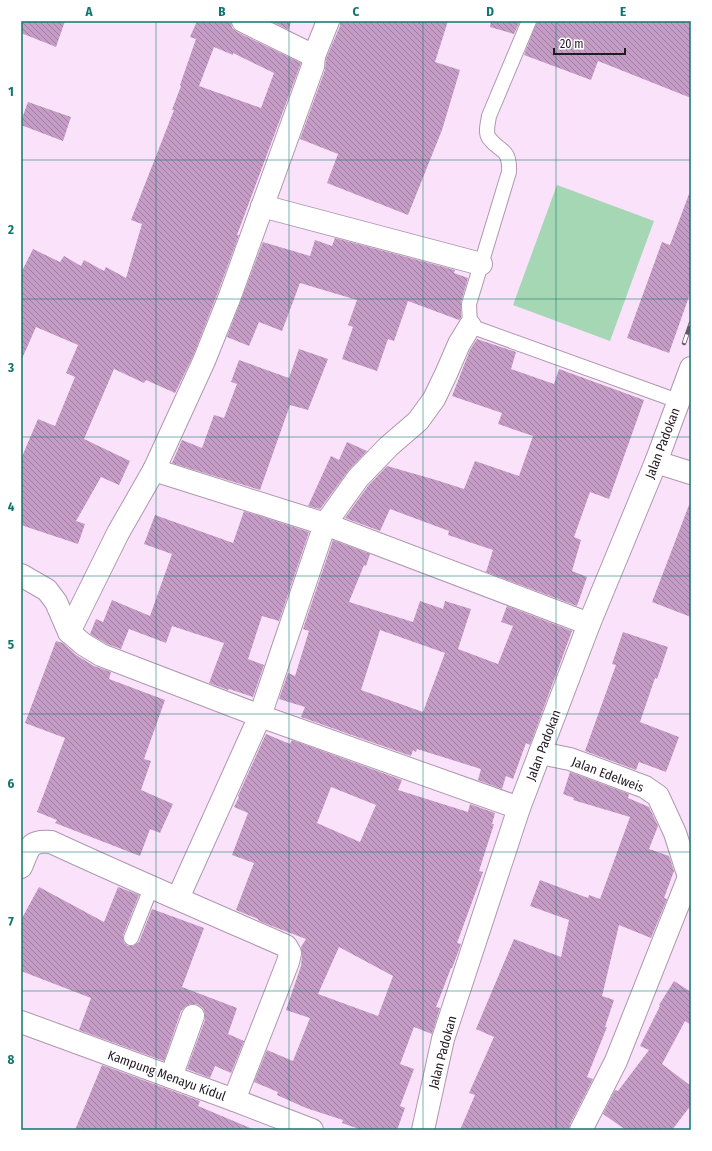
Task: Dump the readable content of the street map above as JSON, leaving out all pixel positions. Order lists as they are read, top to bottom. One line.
{"streets":{"street":["Jalan Padokan","Jalan Edelweis","Kampung Menayu Kidul"]},"crossings":[["Jalan Padokan","Jalan Edelweis"]],"scale_bar":"20 m","grid":{"columns":["A","B","C","D","E"],"rows":["1","2","3","4","5","6","7","8"]}}
